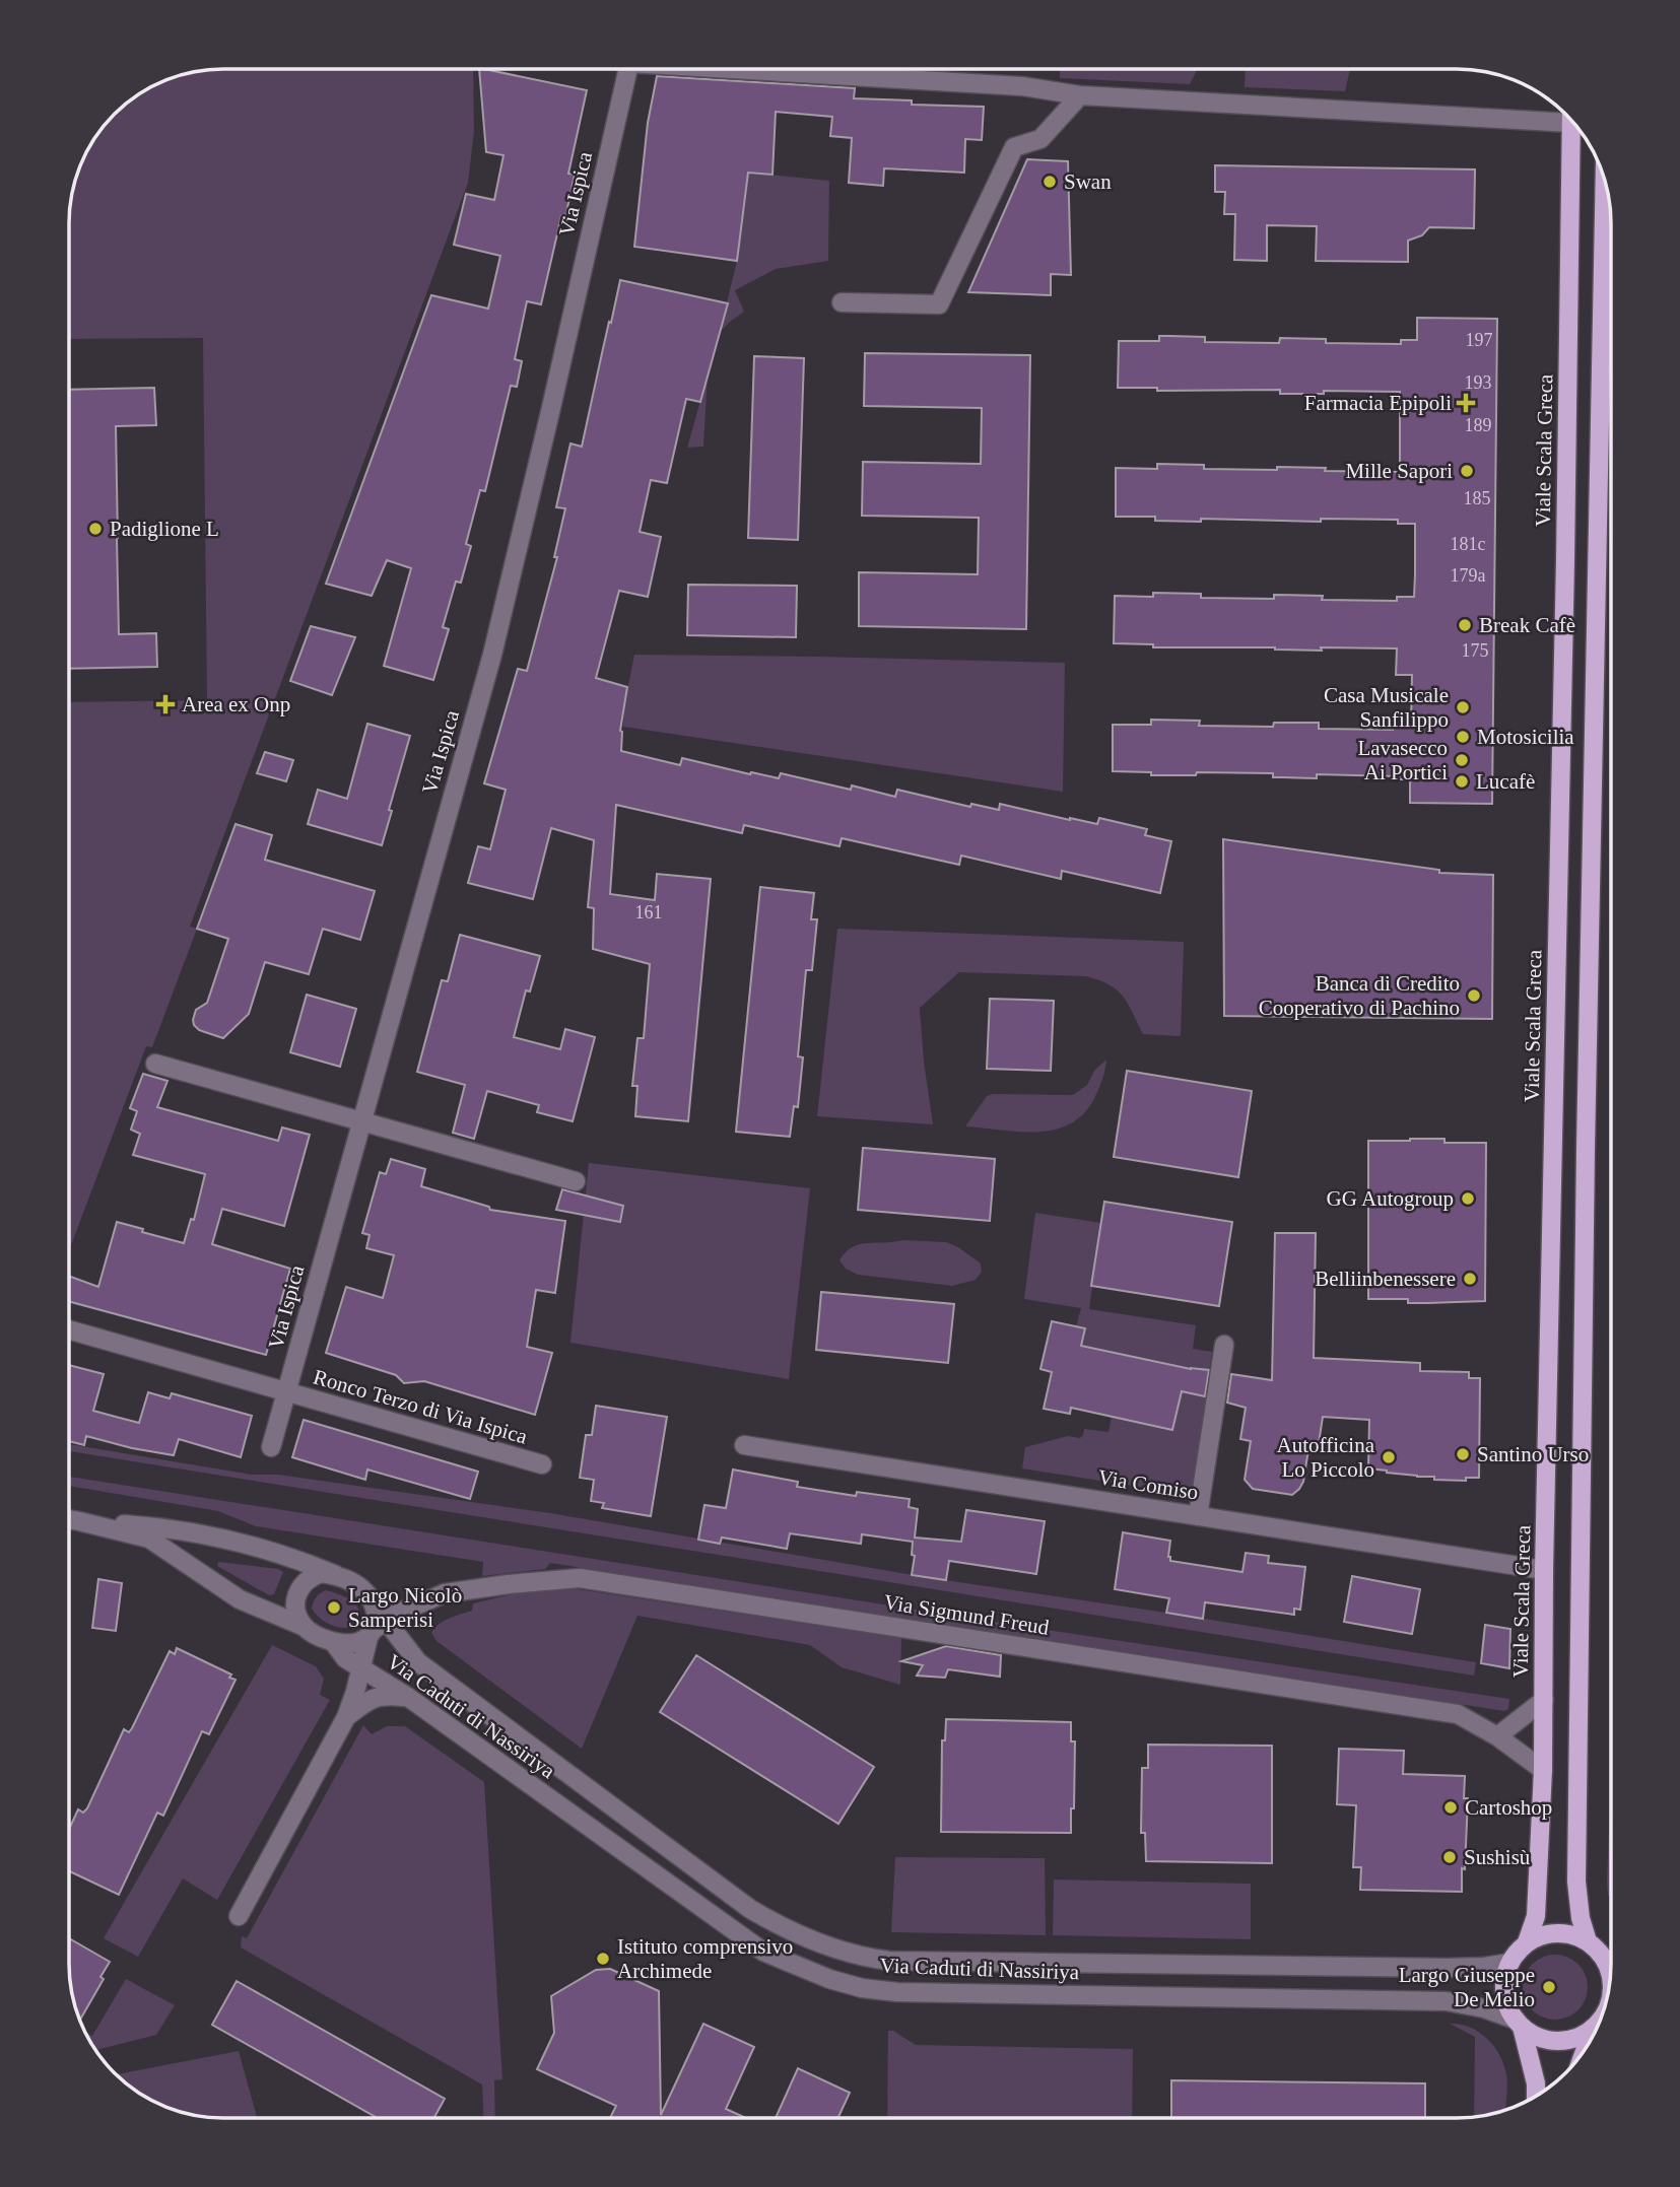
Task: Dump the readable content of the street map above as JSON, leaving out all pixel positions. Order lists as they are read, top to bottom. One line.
{"streets":{"main road":["Viale Scala Greca"],"street":["Via Ispica","Ronco Terzo di Via Ispica","Via Comiso","Via Sigmund Freud","Via Caduti di Nassiriya"]},"crossings":[["Via Ispica","Ronco Terzo di Via Ispica"],["Viale Scala Greca","Via Comiso"],["Viale Scala Greca","Via Sigmund Freud"],["Via Sigmund Freud","Via Caduti di Nassiriya"]],"places":{"other":["Swan","Mille Sapori","Padiglione L","Break Cafè","Casa Musicale Sanfilippo","Motosicilia","Lavasecco Ai Portici","Lucafè","Banca di Credito Cooperativo di Pachino","GG Autogroup","Belliinbenessere","Santino Urso","Autofficina Lo Piccolo","Largo Nicolò Samperisi","Cartoshop","Sushisù","Istituto comprensivo Archimede","Largo Giuseppe De Melio"],"health":["Farmacia Epipoli","Area ex Onp"]},"house_numbers":["197","193","189","185","181c","179a","175","161"]}
